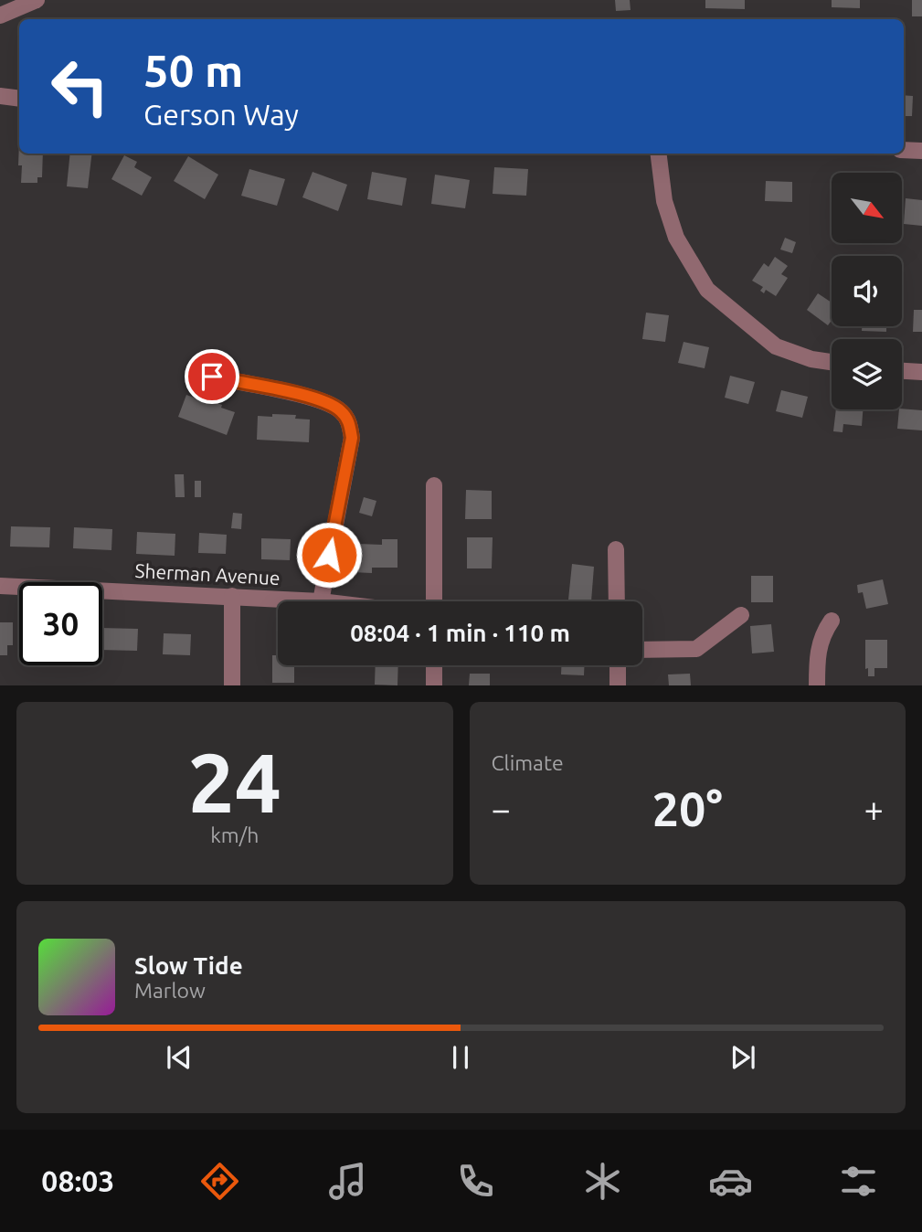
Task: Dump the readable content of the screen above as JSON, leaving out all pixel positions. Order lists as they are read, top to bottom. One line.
{"streets":{"street":["Sherman Avenue"]},"north":"bottom right","page":{"turn":["50 m","Gerson Way"],"limit":"30","trip":"08:04 · 1 min · 110 m","tile":[["24","km/h"],"Climate"],"heat":["−","20°","+"],"song":["Slow Tide","Marlow"],"tabs":"08:03"}}
